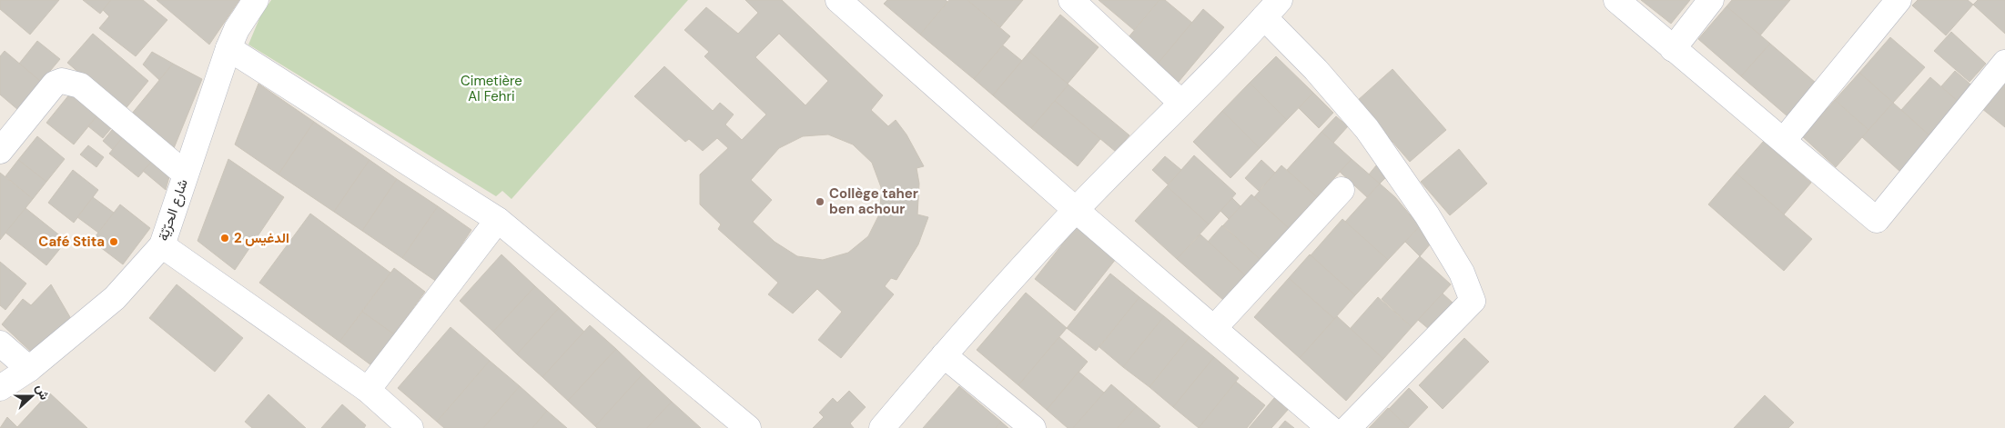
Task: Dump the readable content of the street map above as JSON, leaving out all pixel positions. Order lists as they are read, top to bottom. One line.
{"streets":{"street":["شارع الحرّيّة"]},"parks":["Cimetière Al Fehri"],"places":["Collège taher ben achour","الدغيس 2","Café Stita"],"north":"right"}
